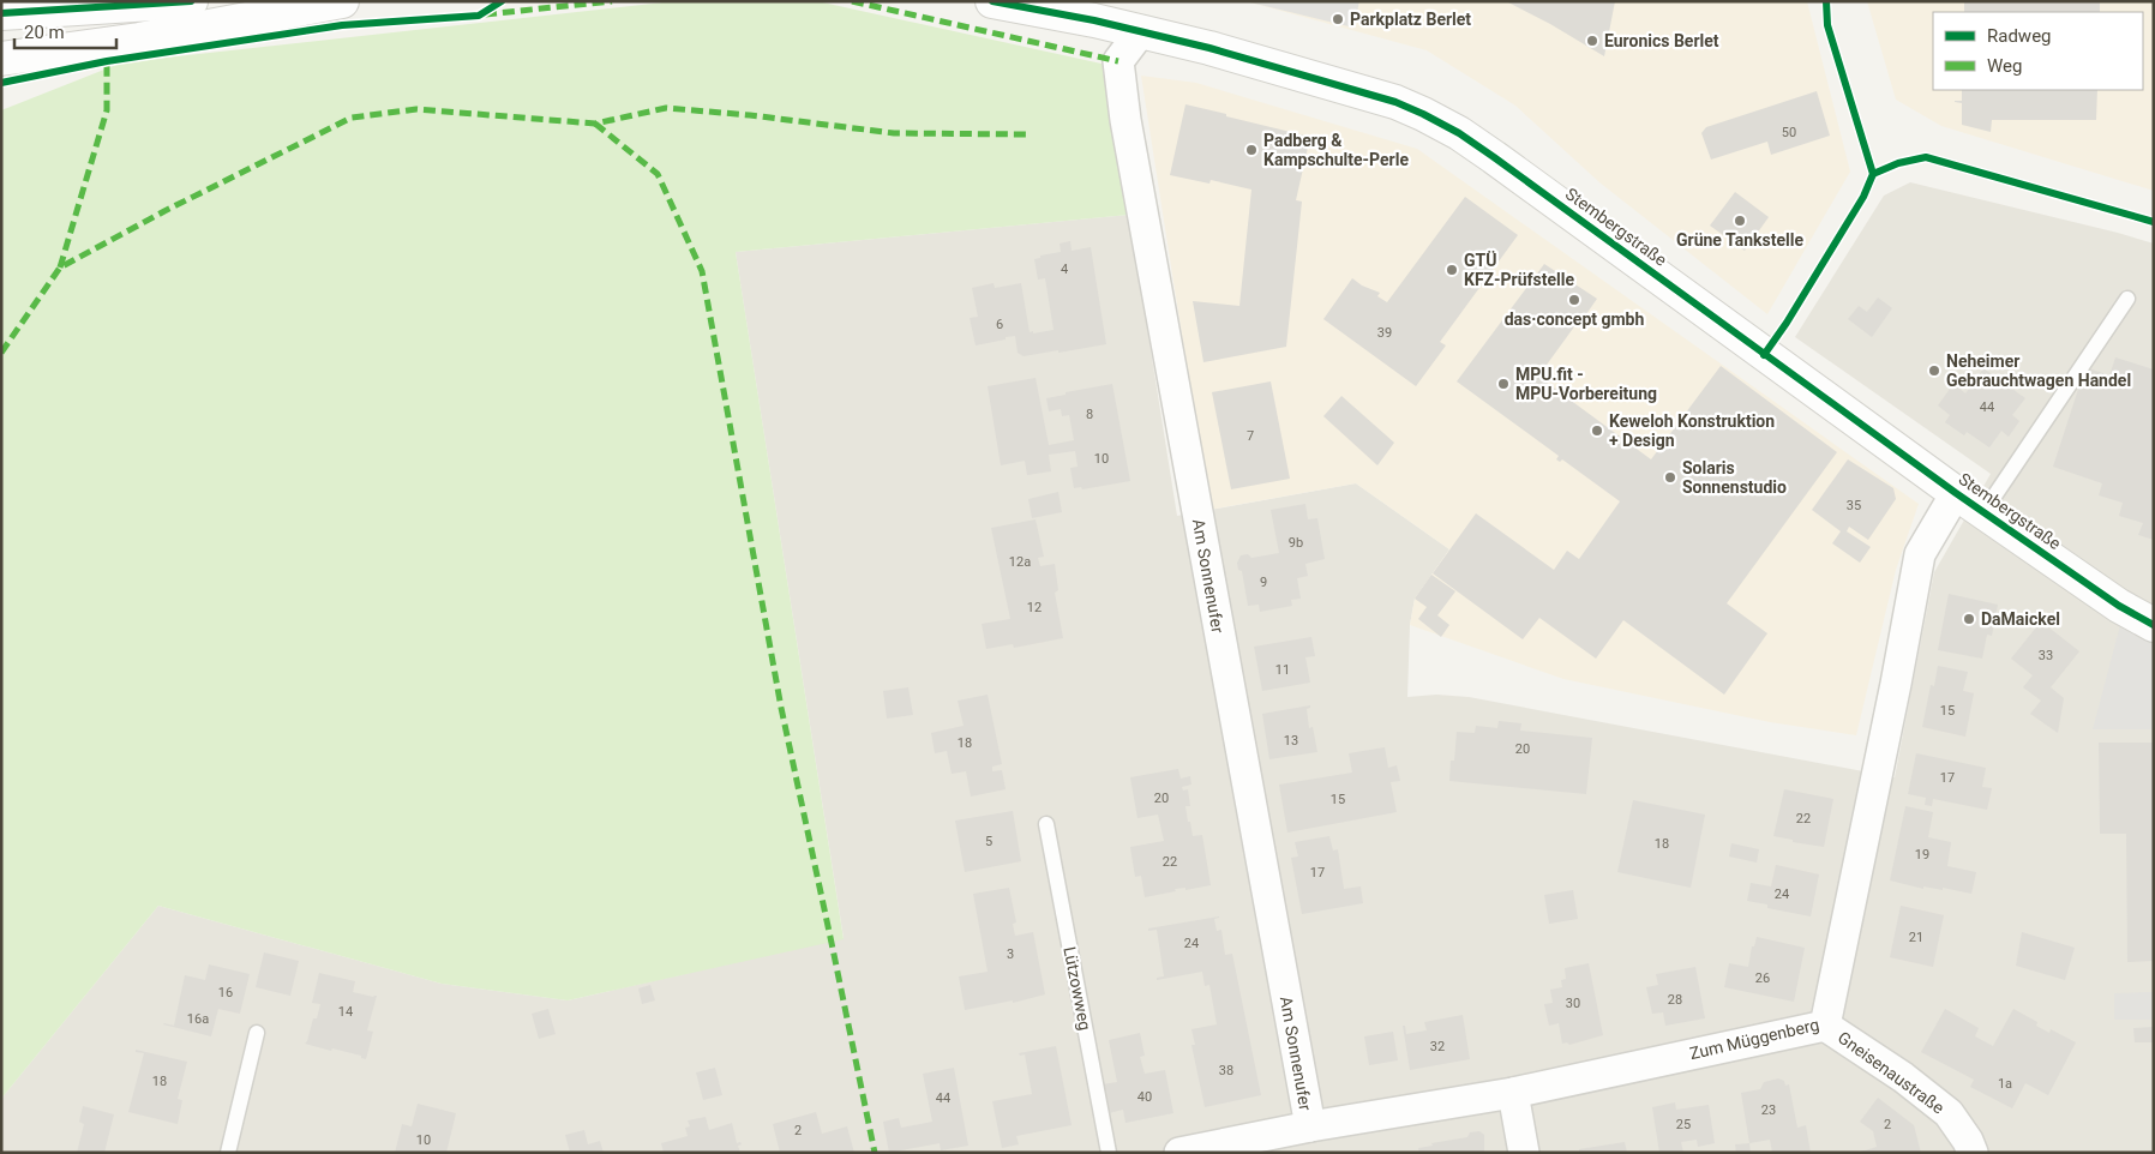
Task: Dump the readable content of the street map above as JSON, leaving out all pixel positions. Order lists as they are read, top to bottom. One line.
{"streets":{"street":["Stembergstraße","Am Sonnenufer","Zum Müggenberg","Gneisenaustraße"],"lane":["Lützowweg"]},"crossings":[["Stembergstraße","Am Sonnenufer"],["Stembergstraße","Zum Müggenberg"],["Am Sonnenufer","Zum Müggenberg"],["Zum Müggenberg","Gneisenaustraße"]],"places":["Parkplatz Berlet","Euronics Berlet","Padberg & Kampschulte-Perle","Grüne Tankstelle","GTÜ KFZ-Prüfstelle","das·concept gmbh","Neheimer Gebrauchtwagen Handel","MPU.fit - MPU-Vorbereitung","Keweloh Konstruktion + Design","Solaris Sonnenstudio","DaMaickel"],"house_numbers":["50","4","6","39","44","8","7","10","35","9b","12a","9","12","33","11","15","13","18","20","17","20","15","22","5","18","19","22","17","24","21","24","3","26","16","28","30","14","16a","32","38","18","1a","40","44","23","25","2","2","10"],"legend":["Radweg","Weg"],"scale_bar":"20 m"}
